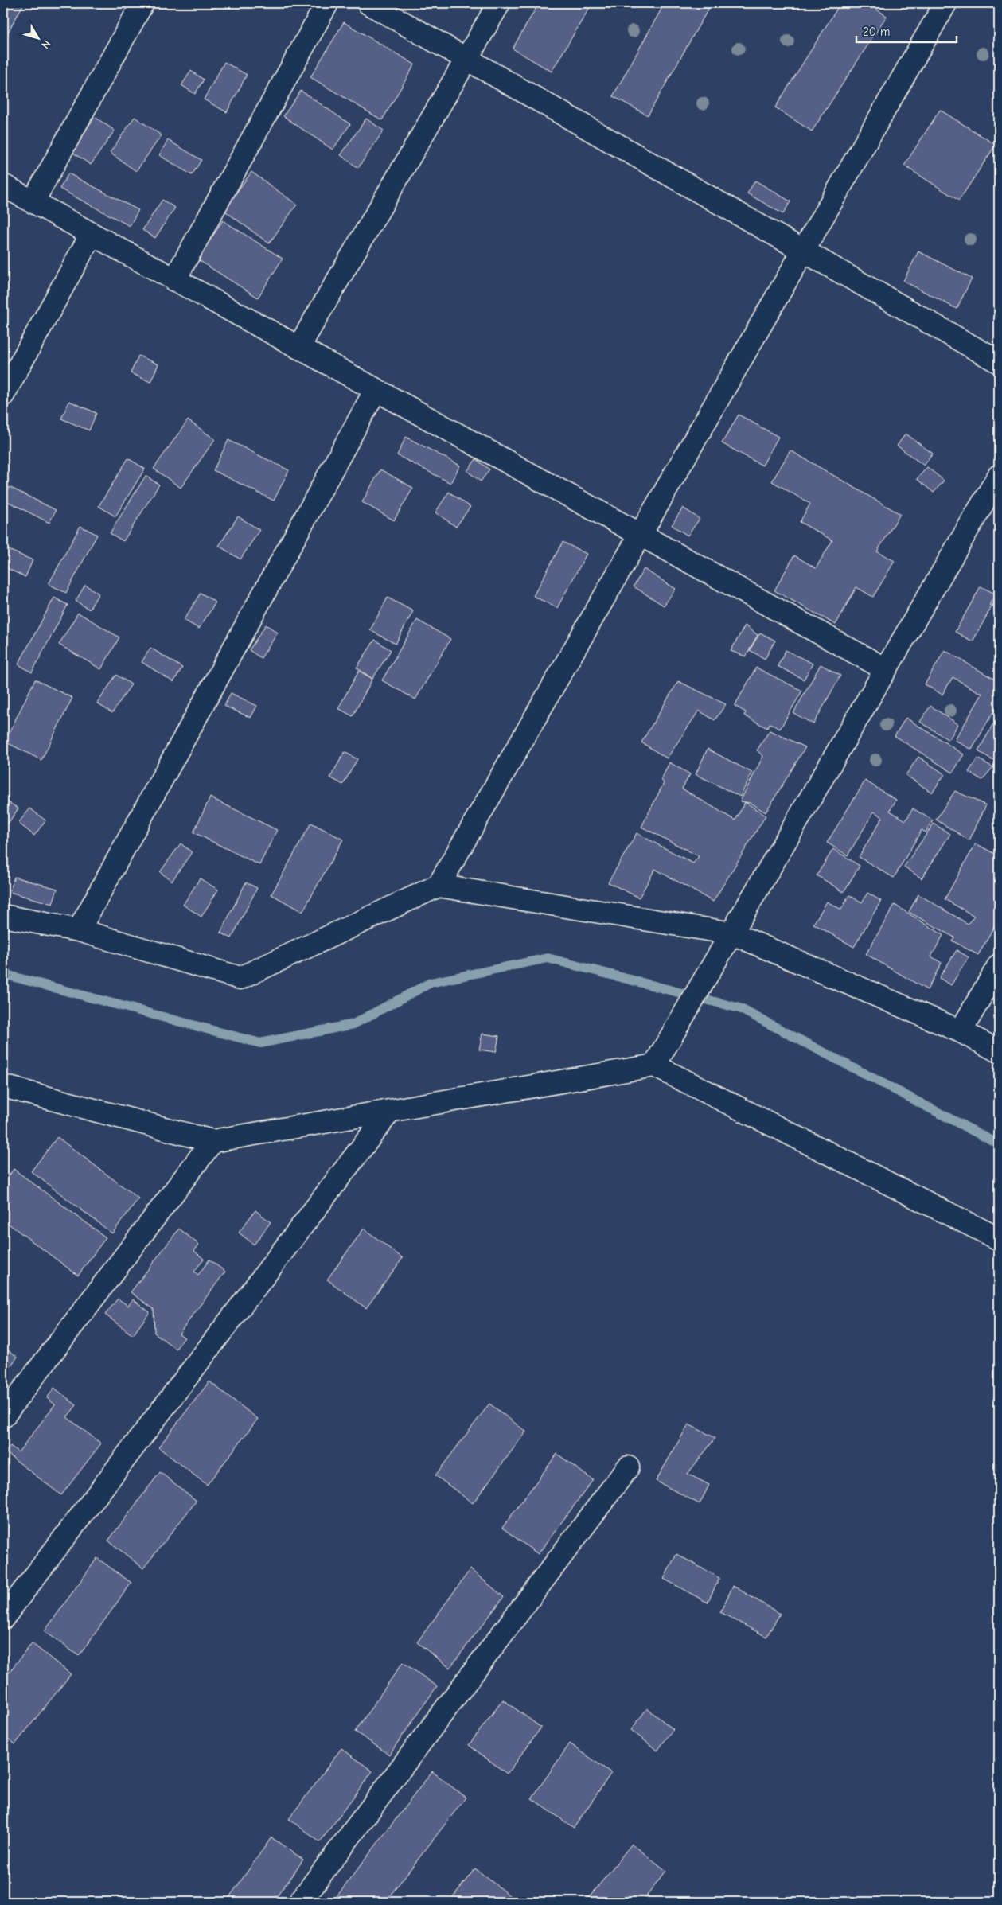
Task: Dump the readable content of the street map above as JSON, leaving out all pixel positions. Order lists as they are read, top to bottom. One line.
{"scale_bar":"20 m","north":"bottom right"}
